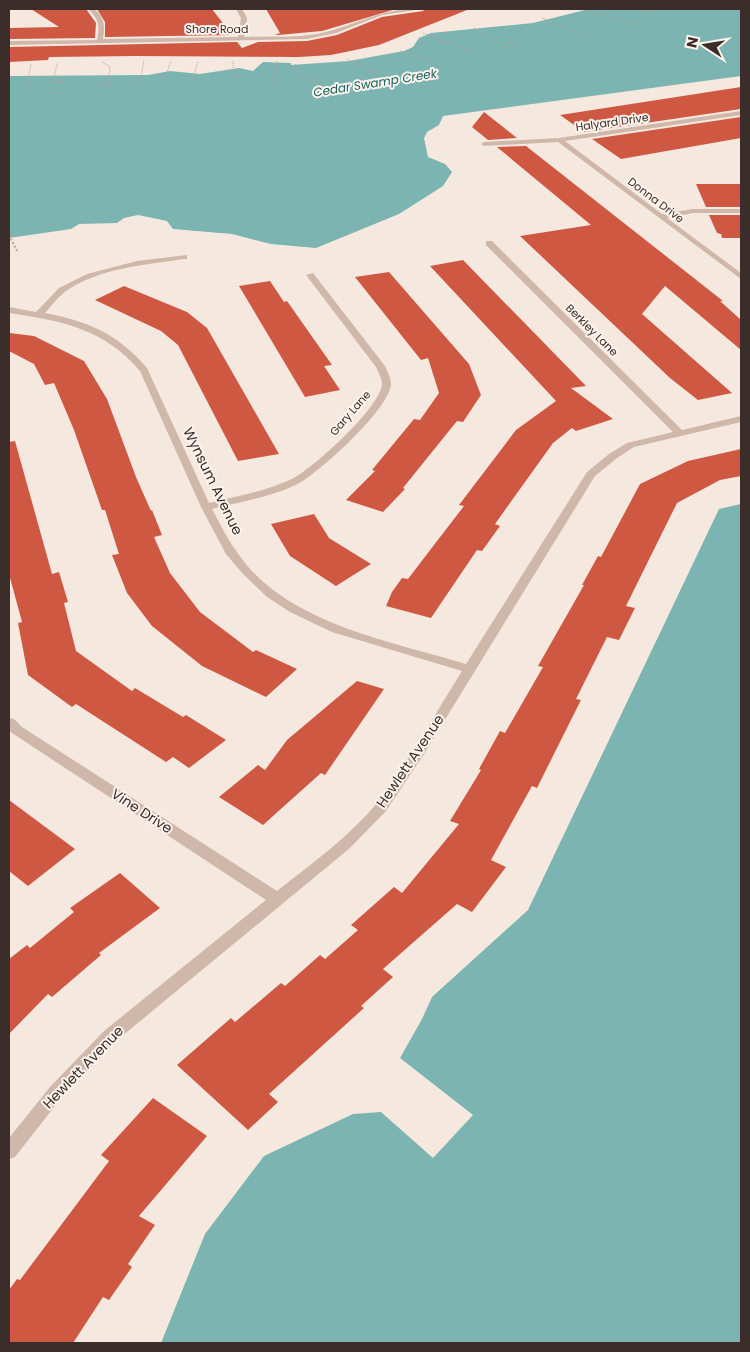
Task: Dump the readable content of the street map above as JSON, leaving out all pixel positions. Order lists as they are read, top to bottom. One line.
{"streets":{"street":["Shore Road","Halyard Drive","Donna Drive","Berkley Lane","Gary Lane","Wynsum Avenue","Hewlett Avenue","Vine Drive"]},"crossings":[["Halyard Drive","Donna Drive"],["Berkley Lane","Hewlett Avenue"],["Gary Lane","Wynsum Avenue"],["Wynsum Avenue","Hewlett Avenue"],["Hewlett Avenue","Vine Drive"]],"water":["Cedar Swamp Creek"],"north":"left"}
